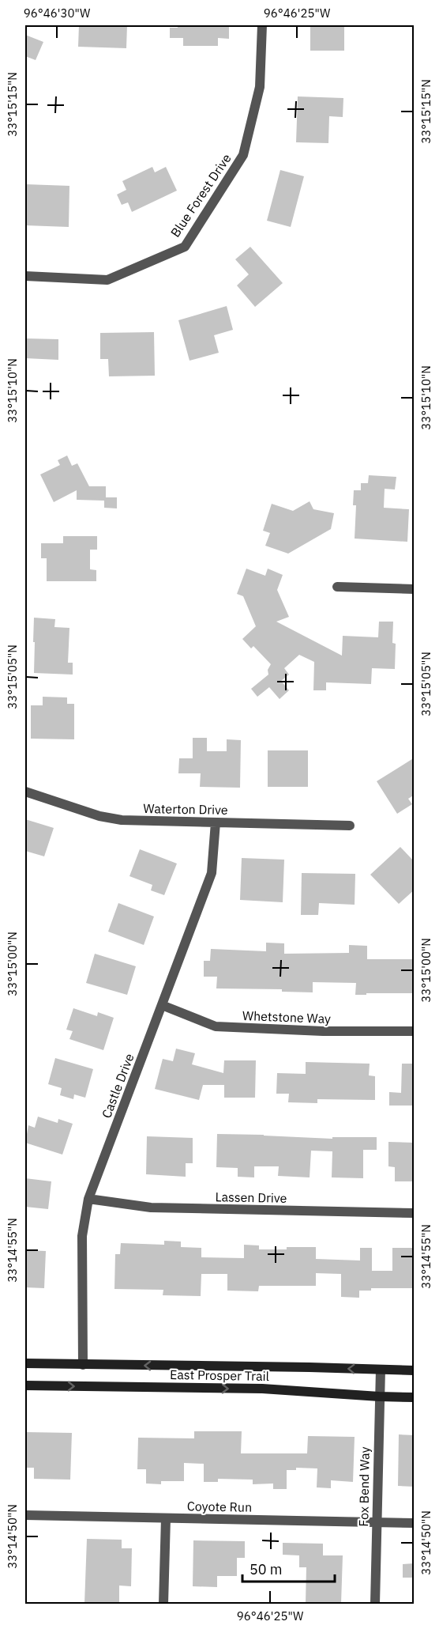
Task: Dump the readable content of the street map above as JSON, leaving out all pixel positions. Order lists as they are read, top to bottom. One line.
{"streets":{"main road":["East Prosper Trail"],"street":["Blue Forest Drive","Waterton Drive","Whetstone Way","Castle Drive","Lassen Drive","Fox Bend Way","Coyote Run"]},"crossings":[["Waterton Drive","Castle Drive"],["Whetstone Way","Castle Drive"],["Castle Drive","Lassen Drive"],["Castle Drive","East Prosper Trail"],["East Prosper Trail","Fox Bend Way"],["Fox Bend Way","Coyote Run"]],"scale_bar":"50 m","coordinates":["96°46'30\"W","96°46'25\"W","33°15'15\"N","33°15'10\"N","33°15'05\"N","33°15'00\"N","33°14'55\"N","33°14'50\"N"]}
